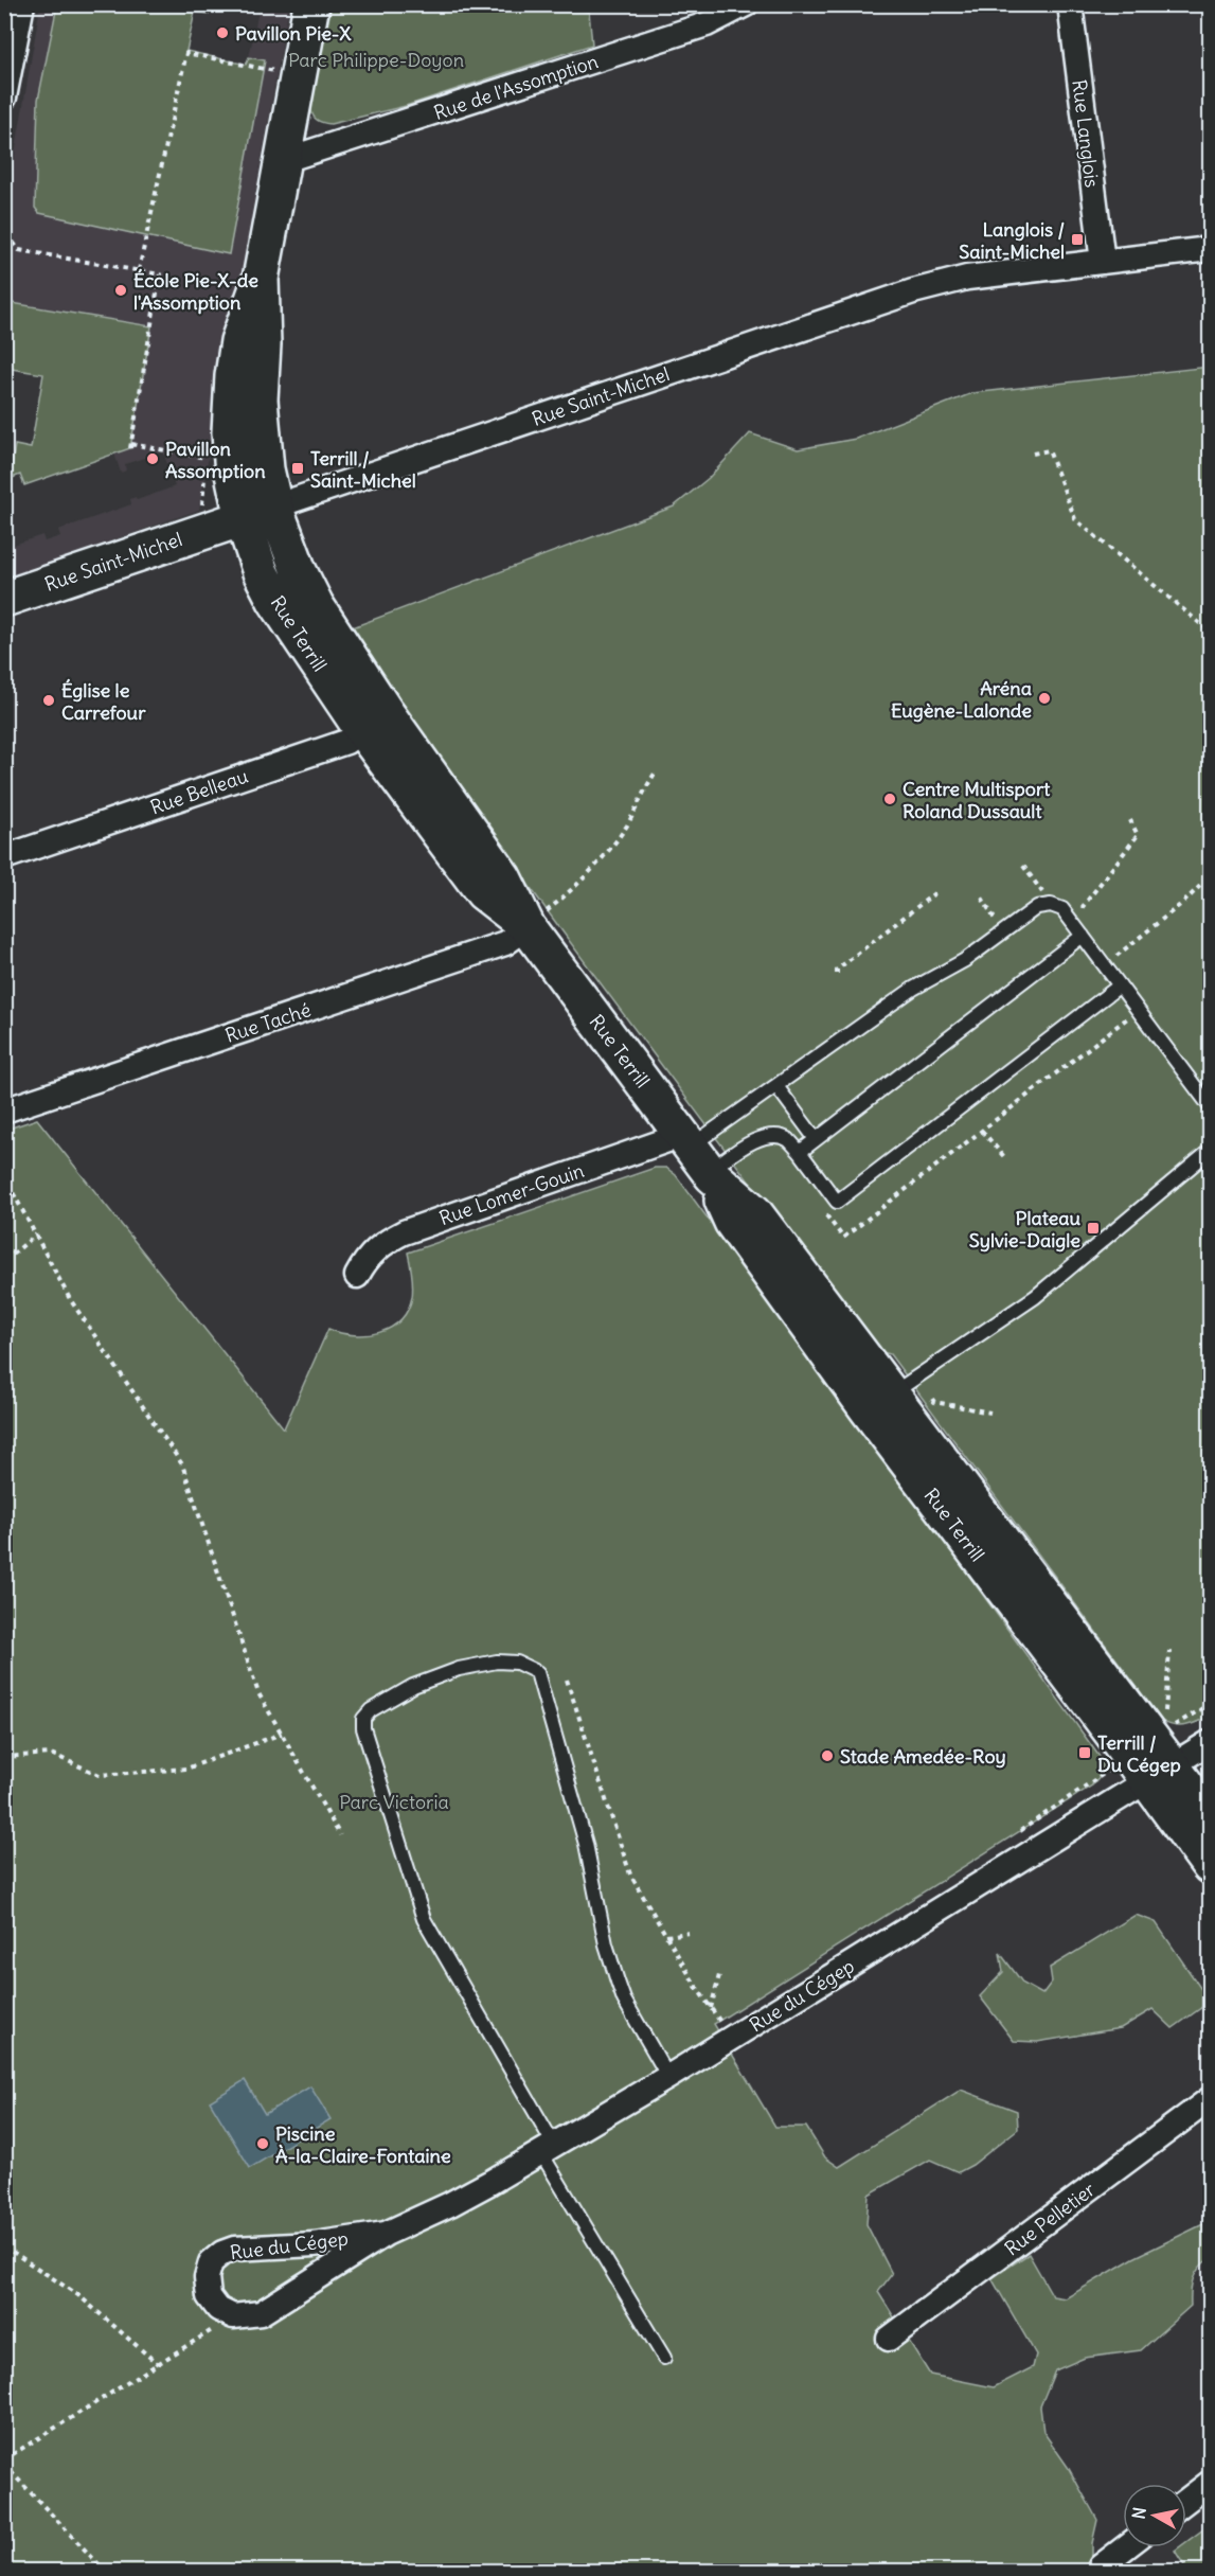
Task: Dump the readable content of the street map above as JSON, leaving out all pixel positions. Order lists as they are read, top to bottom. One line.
{"streets":{"street":["Rue de l'Assomption","Rue Langlois","Rue Saint-Michel","Rue Terrill","Rue Belleau","Rue Taché","Rue Lomer-Gouin","Rue du Cégep","Rue Pelletier"]},"crossings":[["Rue de l'Assomption","Rue Terrill"],["Rue Langlois","Rue Saint-Michel"],["Rue Saint-Michel","Rue Terrill"],["Rue Terrill","Rue Belleau"],["Rue Terrill","Rue Taché"],["Rue Terrill","Rue Lomer-Gouin"],["Rue Terrill","Rue du Cégep"]],"parks":["Parc Philippe-Doyon","Parc Victoria"],"places":{"other":["Pavillon Pie-X","École Pie-X-de l'Assomption","Pavillon Assomption","Aréna Eugène-Lalonde","Église le Carrefour","Centre Multisport Roland Dussault","Stade Amedée-Roy","Piscine À-la-Claire-Fontaine"],"transit":["Langlois / Saint-Michel","Terrill / Saint-Michel","Plateau Sylvie-Daigle","Terrill / Du Cégep"]},"north":"left"}
